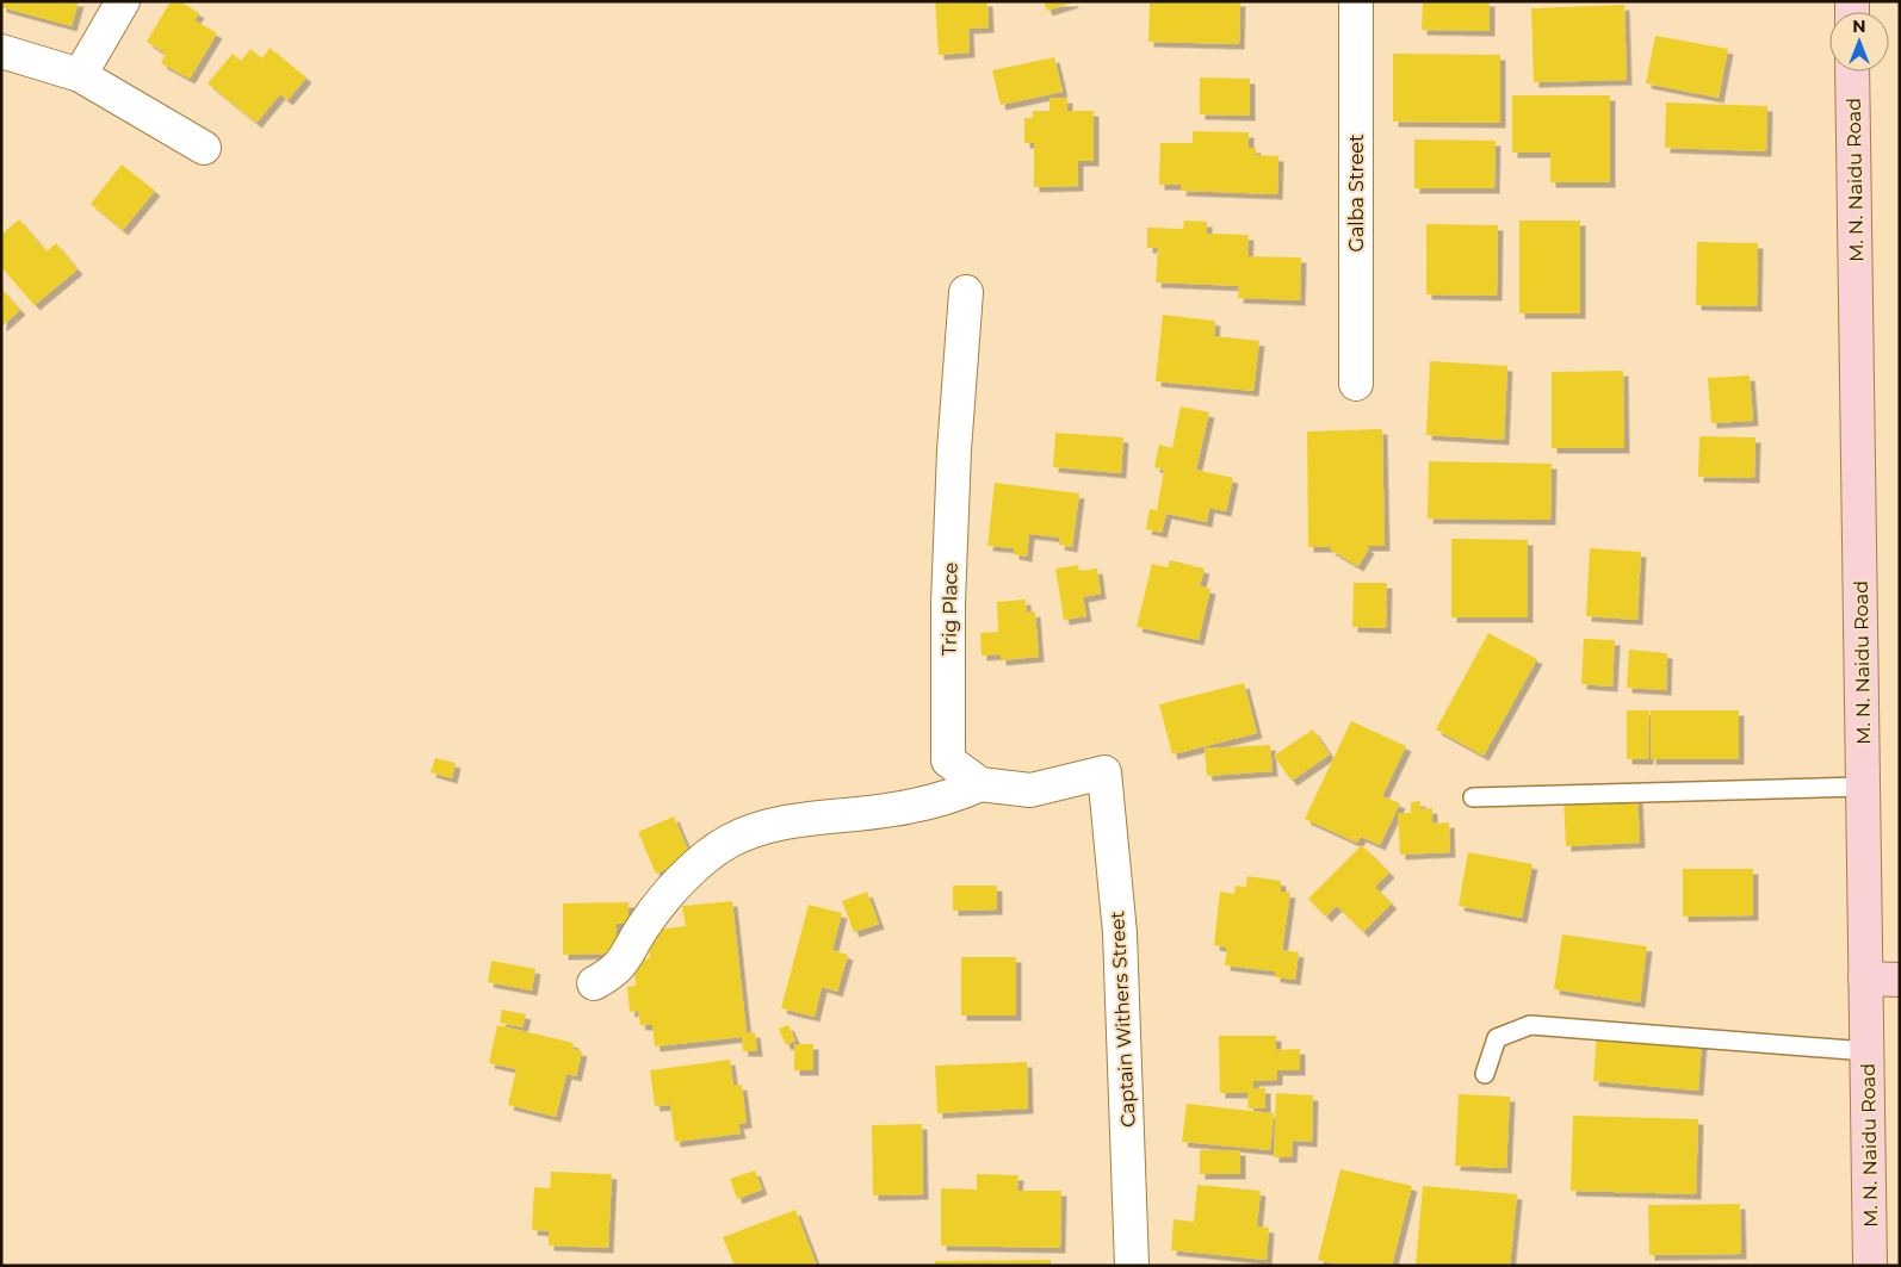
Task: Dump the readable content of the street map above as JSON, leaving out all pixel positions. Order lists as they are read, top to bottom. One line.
{"streets":{"main road":["M. N. Naidu Road"],"street":["Galba Street","Trig Place","Captain Withers Street"]},"crossings":[["Trig Place","Captain Withers Street"]],"north":"top"}
